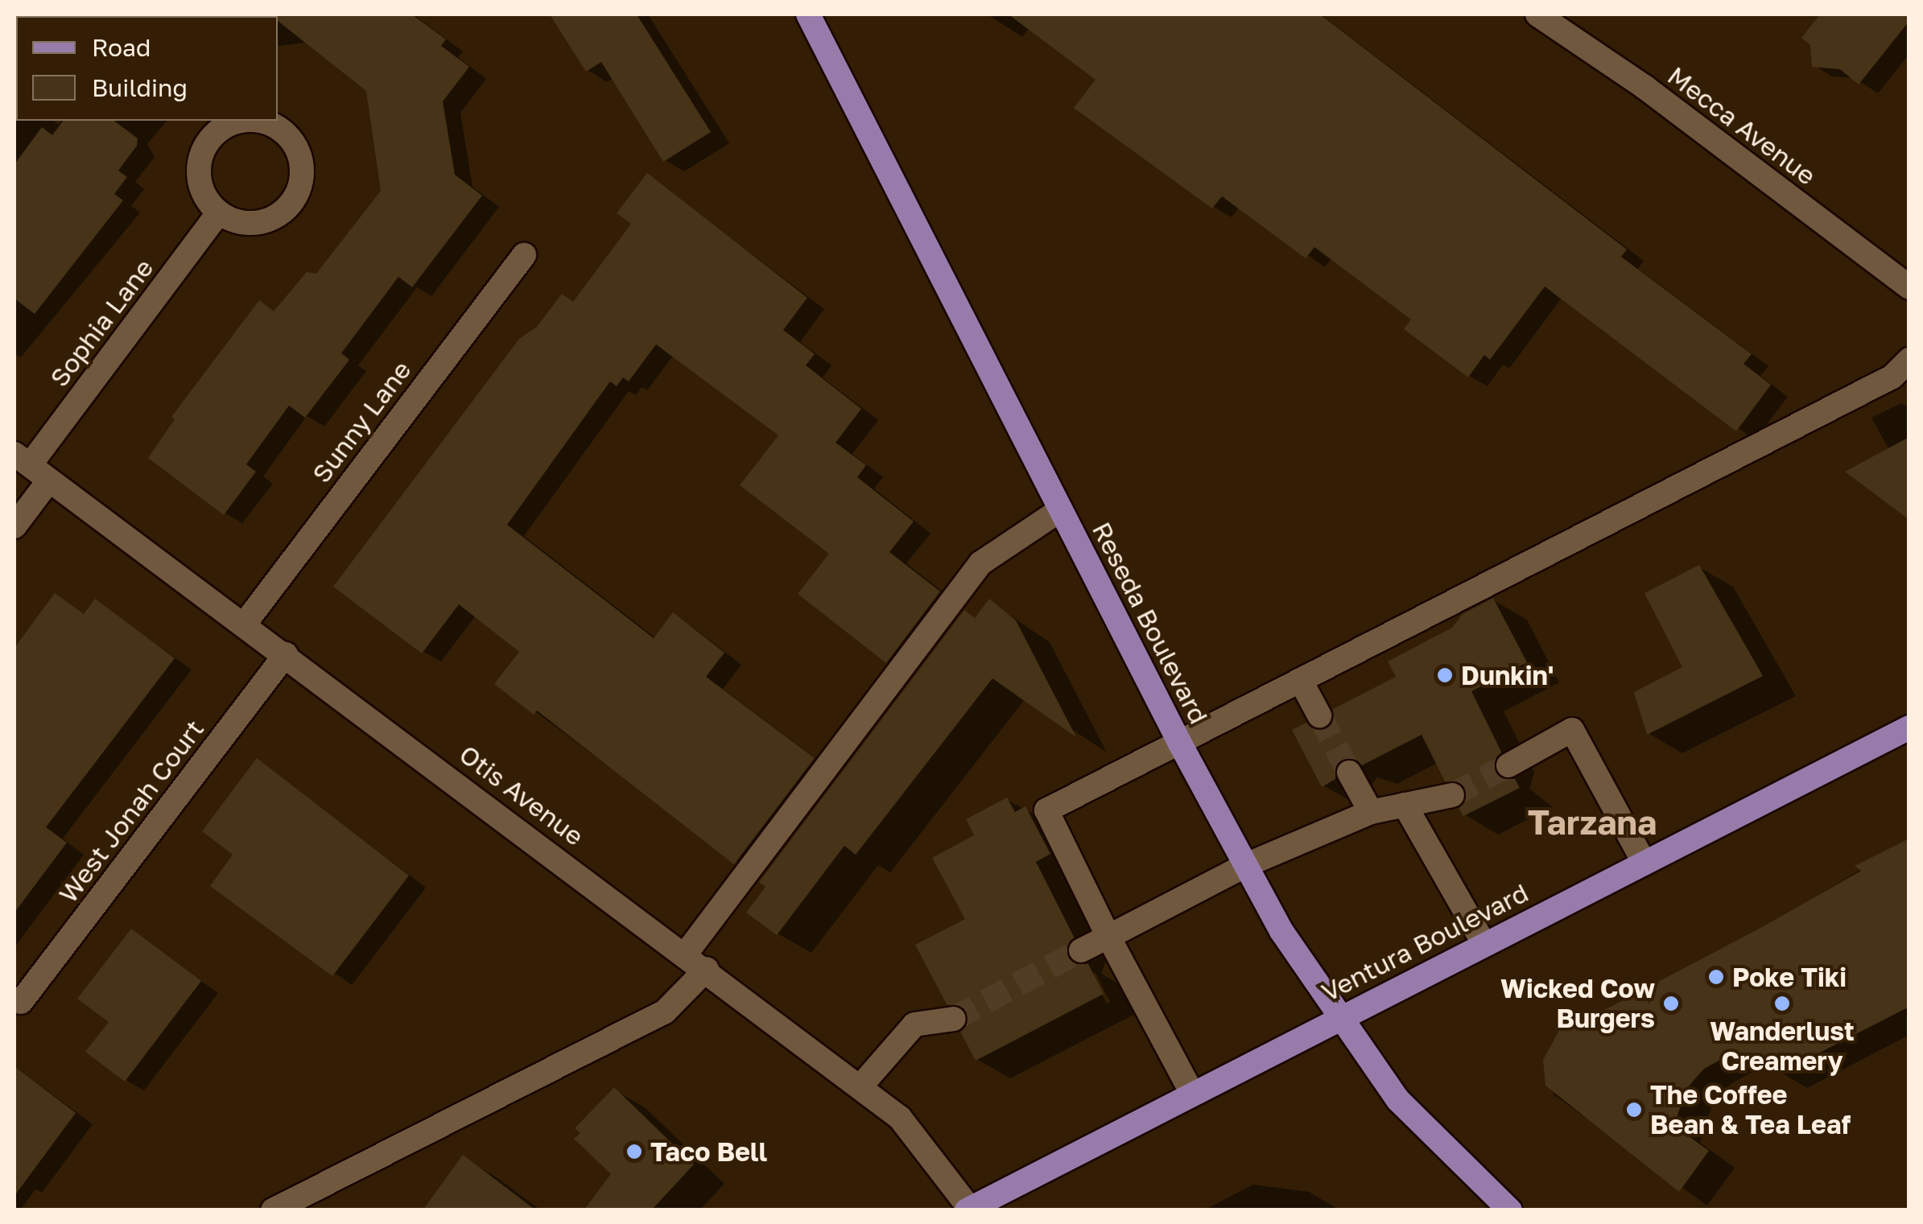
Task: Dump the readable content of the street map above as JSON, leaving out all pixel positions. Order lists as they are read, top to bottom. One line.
{"streets":{"main road":["Reseda Boulevard","Ventura Boulevard"],"street":["Mecca Avenue","Sophia Lane","Sunny Lane","Otis Avenue","West Jonah Court"]},"crossings":[["Sophia Lane","Otis Avenue"],["Sunny Lane","Otis Avenue"],["Reseda Boulevard","Ventura Boulevard"],["Otis Avenue","West Jonah Court"],["Otis Avenue","Ventura Boulevard"]],"districts":["Tarzana"],"places":["Dunkin'","Poke Tiki","Wicked Cow Burgers","Wanderlust Creamery","The Coffee Bean & Tea Leaf","Taco Bell"],"legend":["Road","Building"]}
